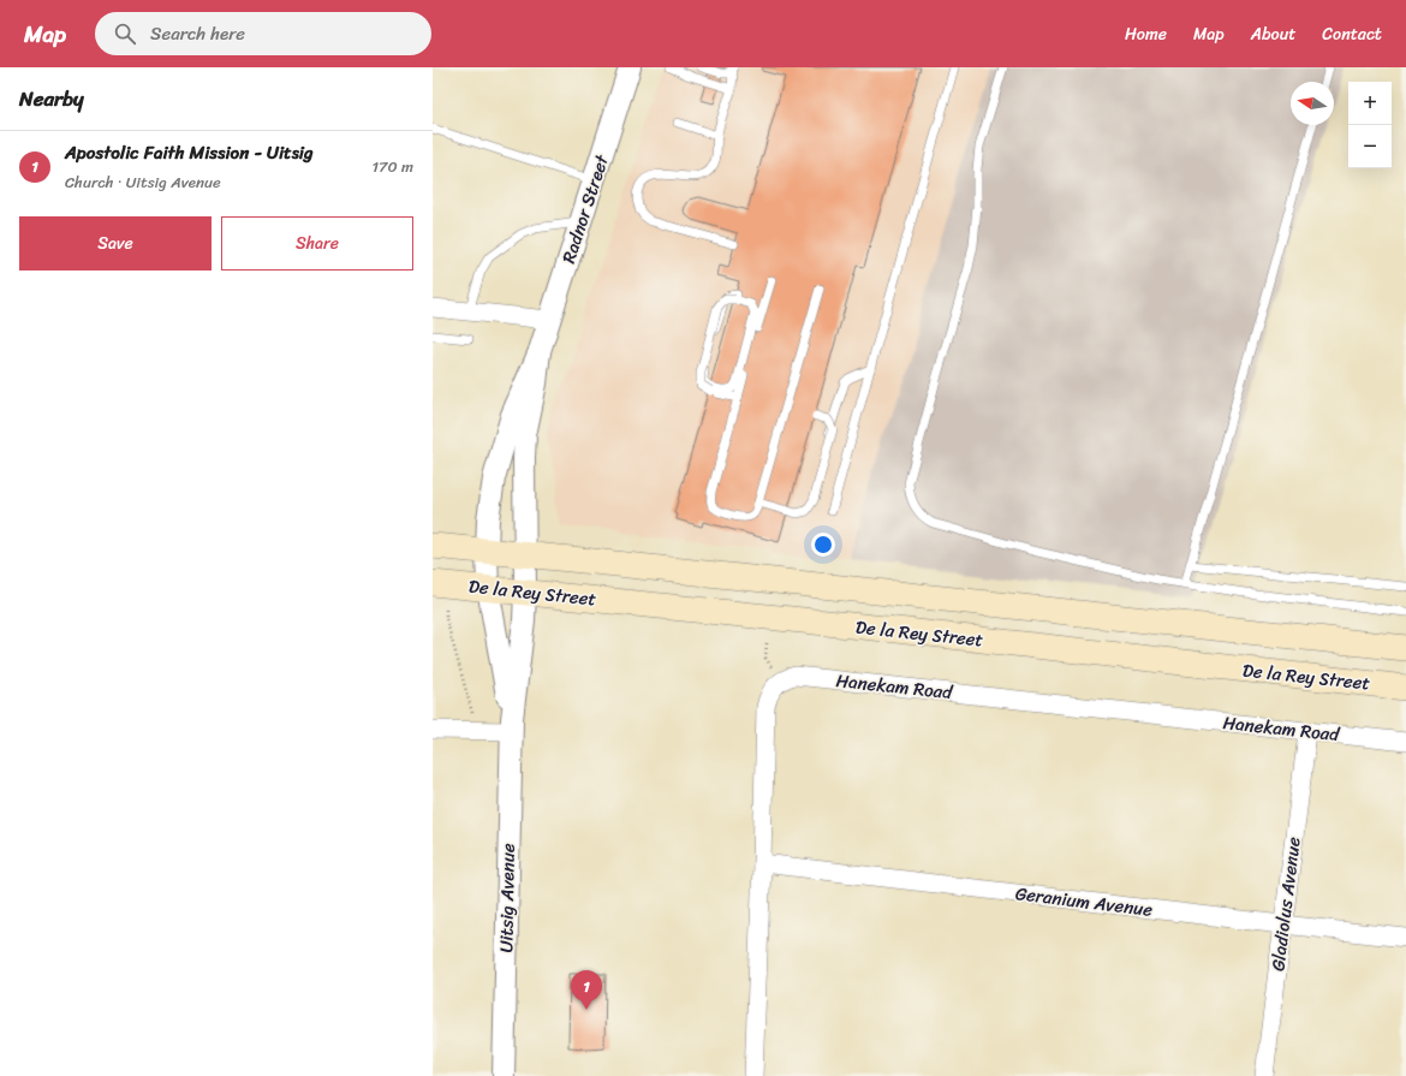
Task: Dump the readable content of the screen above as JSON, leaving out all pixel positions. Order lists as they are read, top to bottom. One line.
{"streets":{"main road":["De la Rey Street"],"street":["Radnor Street","Hanekam Road","Uitsig Avenue","Geranium Avenue","Gladiolus Avenue"]},"crossings":[["Radnor Street","De la Rey Street"],["Radnor Street","Uitsig Avenue"],["De la Rey Street","Uitsig Avenue"],["Hanekam Road","Geranium Avenue"],["Hanekam Road","Gladiolus Avenue"],["Geranium Avenue","Gladiolus Avenue"]],"north":"left","page":{"header":"Map","search":"Search here","nav":["Home","Map","About","Contact"],"heading":"Nearby","map_buttons":["+","−"],"list":[{"mark":"1","name":"Apostolic Faith Mission - Uitsig","note":"Church · Uitsig Avenue","value":"170 m"}],"buttons":["Save","Share"],"pins":"1"}}
